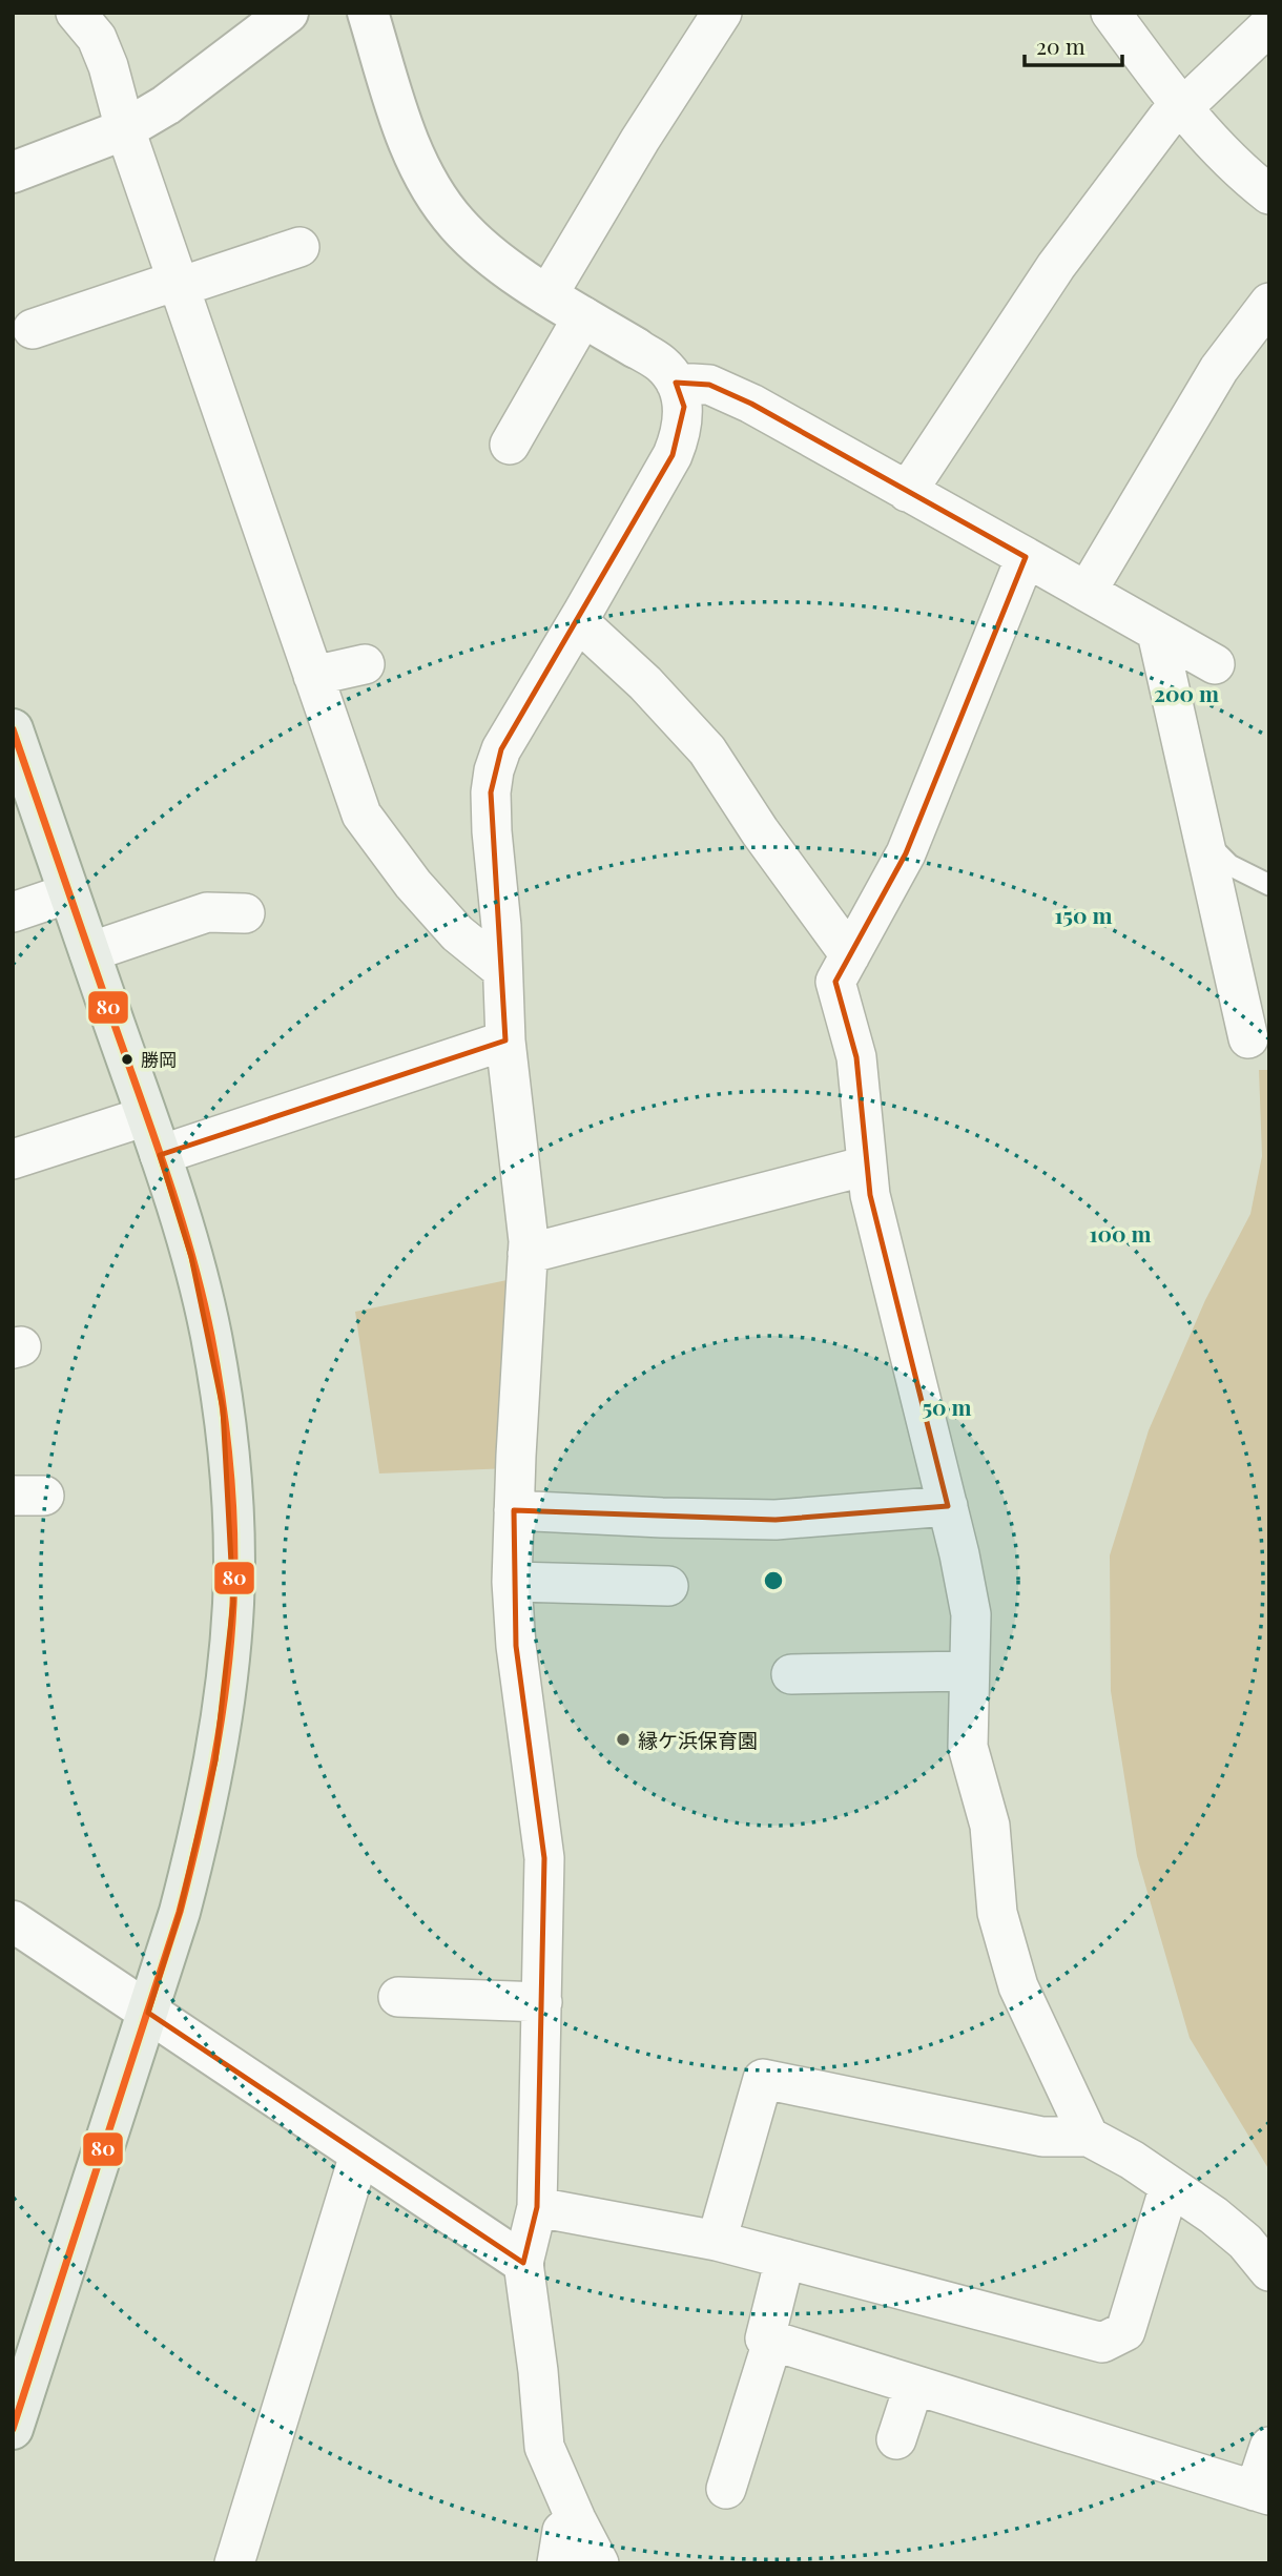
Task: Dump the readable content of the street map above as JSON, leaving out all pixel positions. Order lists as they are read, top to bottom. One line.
{"places":["勝岡","縁ケ浜保育園"],"lines":["transit line 80"],"scale_bar":"20 m","rings":["200 m","150 m","100 m","50 m"]}
